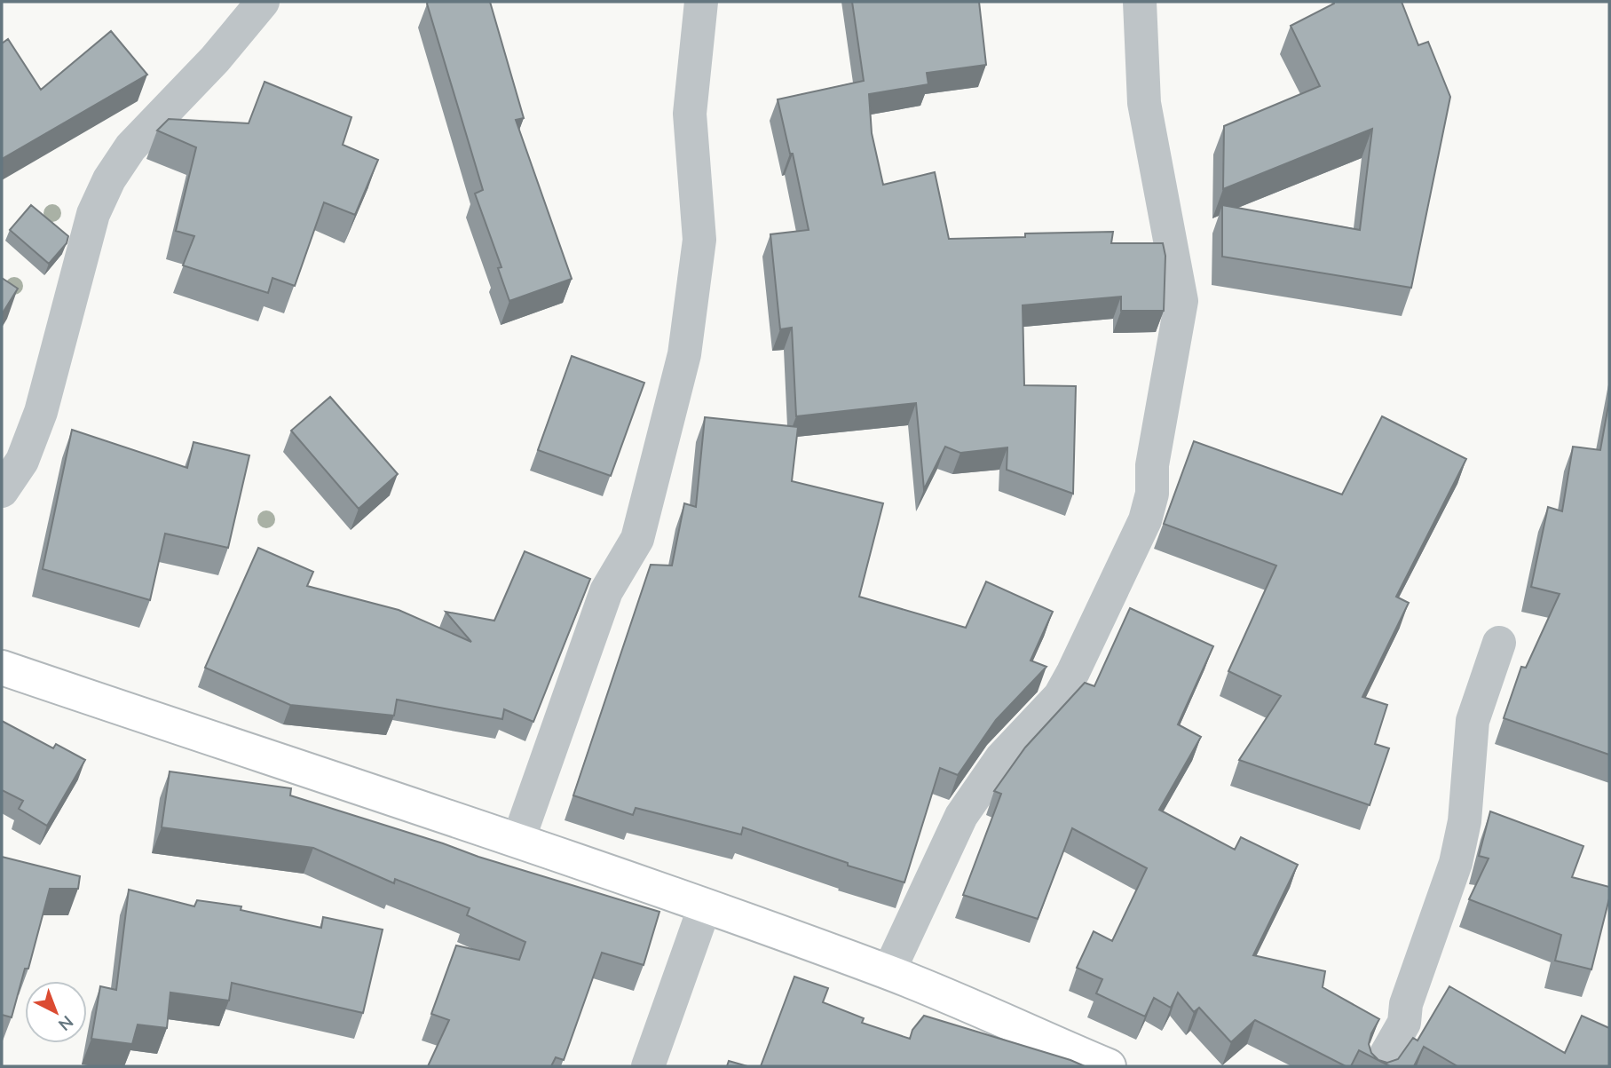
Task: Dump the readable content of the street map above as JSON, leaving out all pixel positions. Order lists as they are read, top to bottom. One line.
{"north":"bottom right"}
